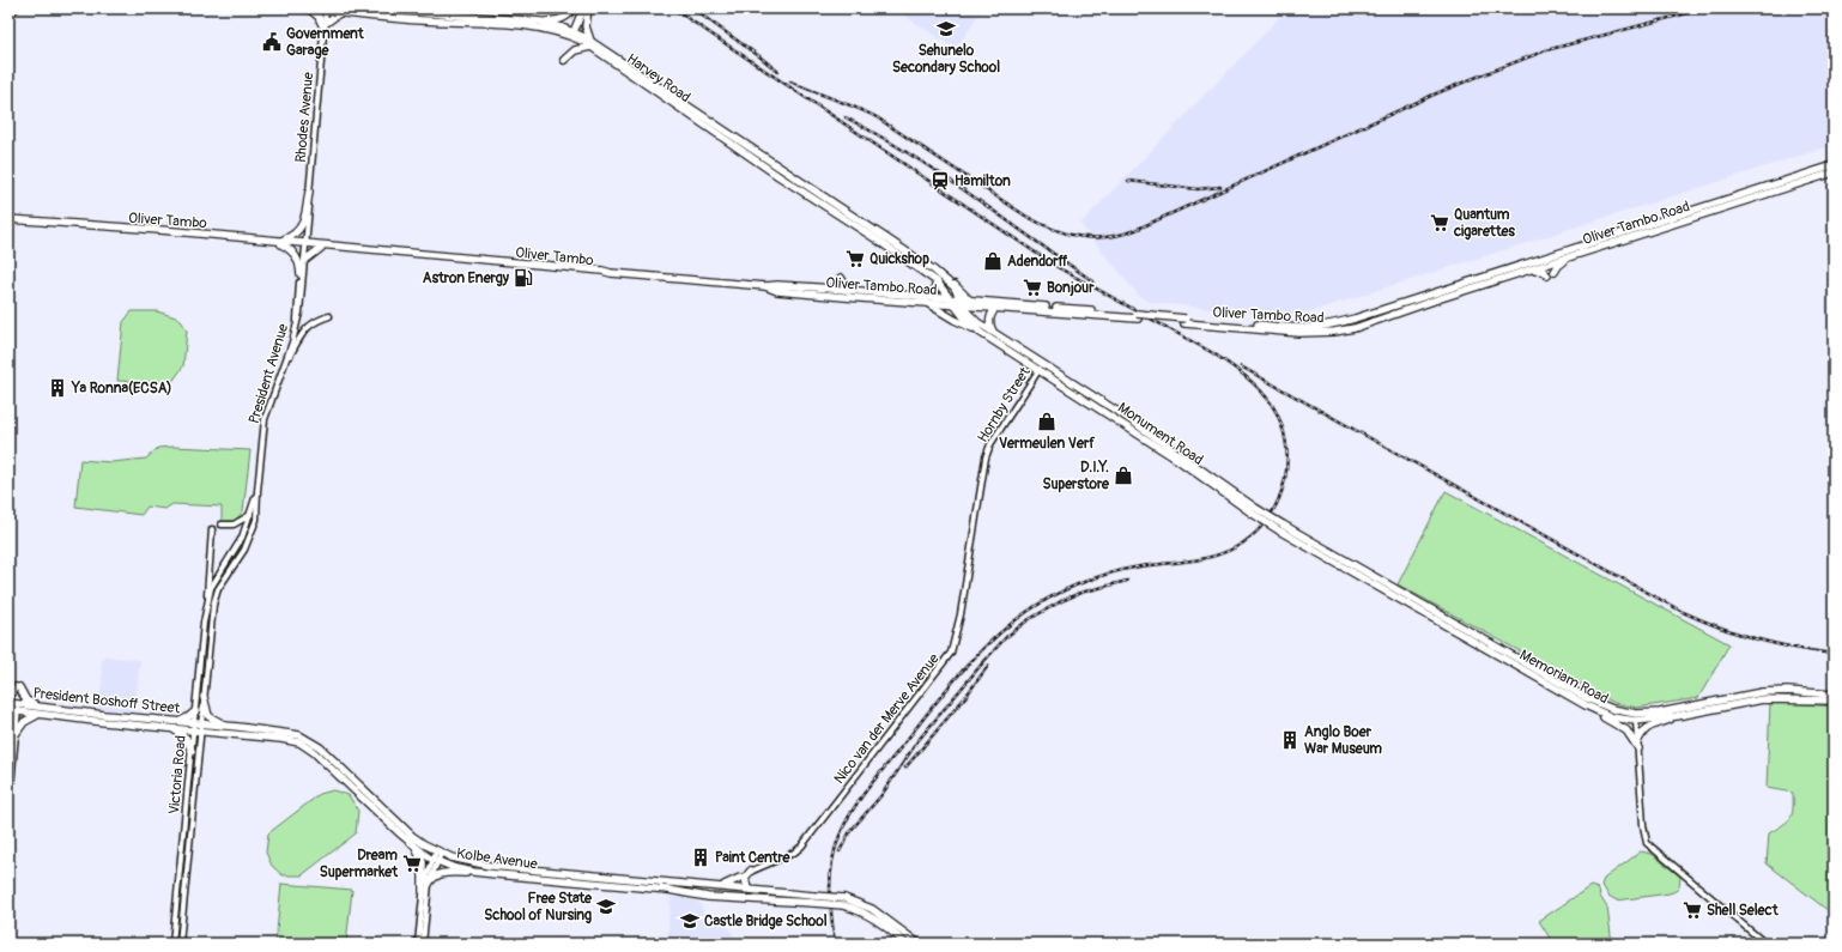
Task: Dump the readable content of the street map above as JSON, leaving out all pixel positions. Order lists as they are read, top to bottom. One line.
{"streets":{"main road":["Harvey Road","Oliver Tambo","Oliver Tambo Road","Monument Road","Memoriam Road","President Boshoff Street","Kolbe Avenue"],"street":["Rhodes Avenue","President Avenue","Hornby Street","Nico van der Merve Avenue","Victoria Road"]},"crossings":[["Harvey Road","Rhodes Avenue"],["Harvey Road","Oliver Tambo Road"],["Harvey Road","Monument Road"],["Rhodes Avenue","Oliver Tambo"],["Rhodes Avenue","President Avenue"],["Oliver Tambo","Oliver Tambo Road"],["Oliver Tambo","President Avenue"],["Oliver Tambo Road","Monument Road"],["President Avenue","Victoria Road"],["Hornby Street","Monument Road"],["Hornby Street","Nico van der Merve Avenue"],["Monument Road","Memoriam Road"],["President Boshoff Street","Victoria Road"],["President Boshoff Street","Kolbe Avenue"],["Nico van der Merve Avenue","Kolbe Avenue"],["Victoria Road","Kolbe Avenue"]],"places":{"school or university":["Sehunelo Secondary School","Free State School of Nursing","Castle Bridge School"],"public building":["Government Garage"],"station":["Hamilton"],"supermarket":["Quantum cigarettes","Quickshop","Bonjour","Dream Supermarket","Shell Select"],"shop":["Adendorff","Vermeulen Verf","D.I.Y. Superstore"],"fuel station":["Astron Energy"],"building":["Ya Ronna(ECSA)","Anglo Boer War Museum","Paint Centre"]}}
